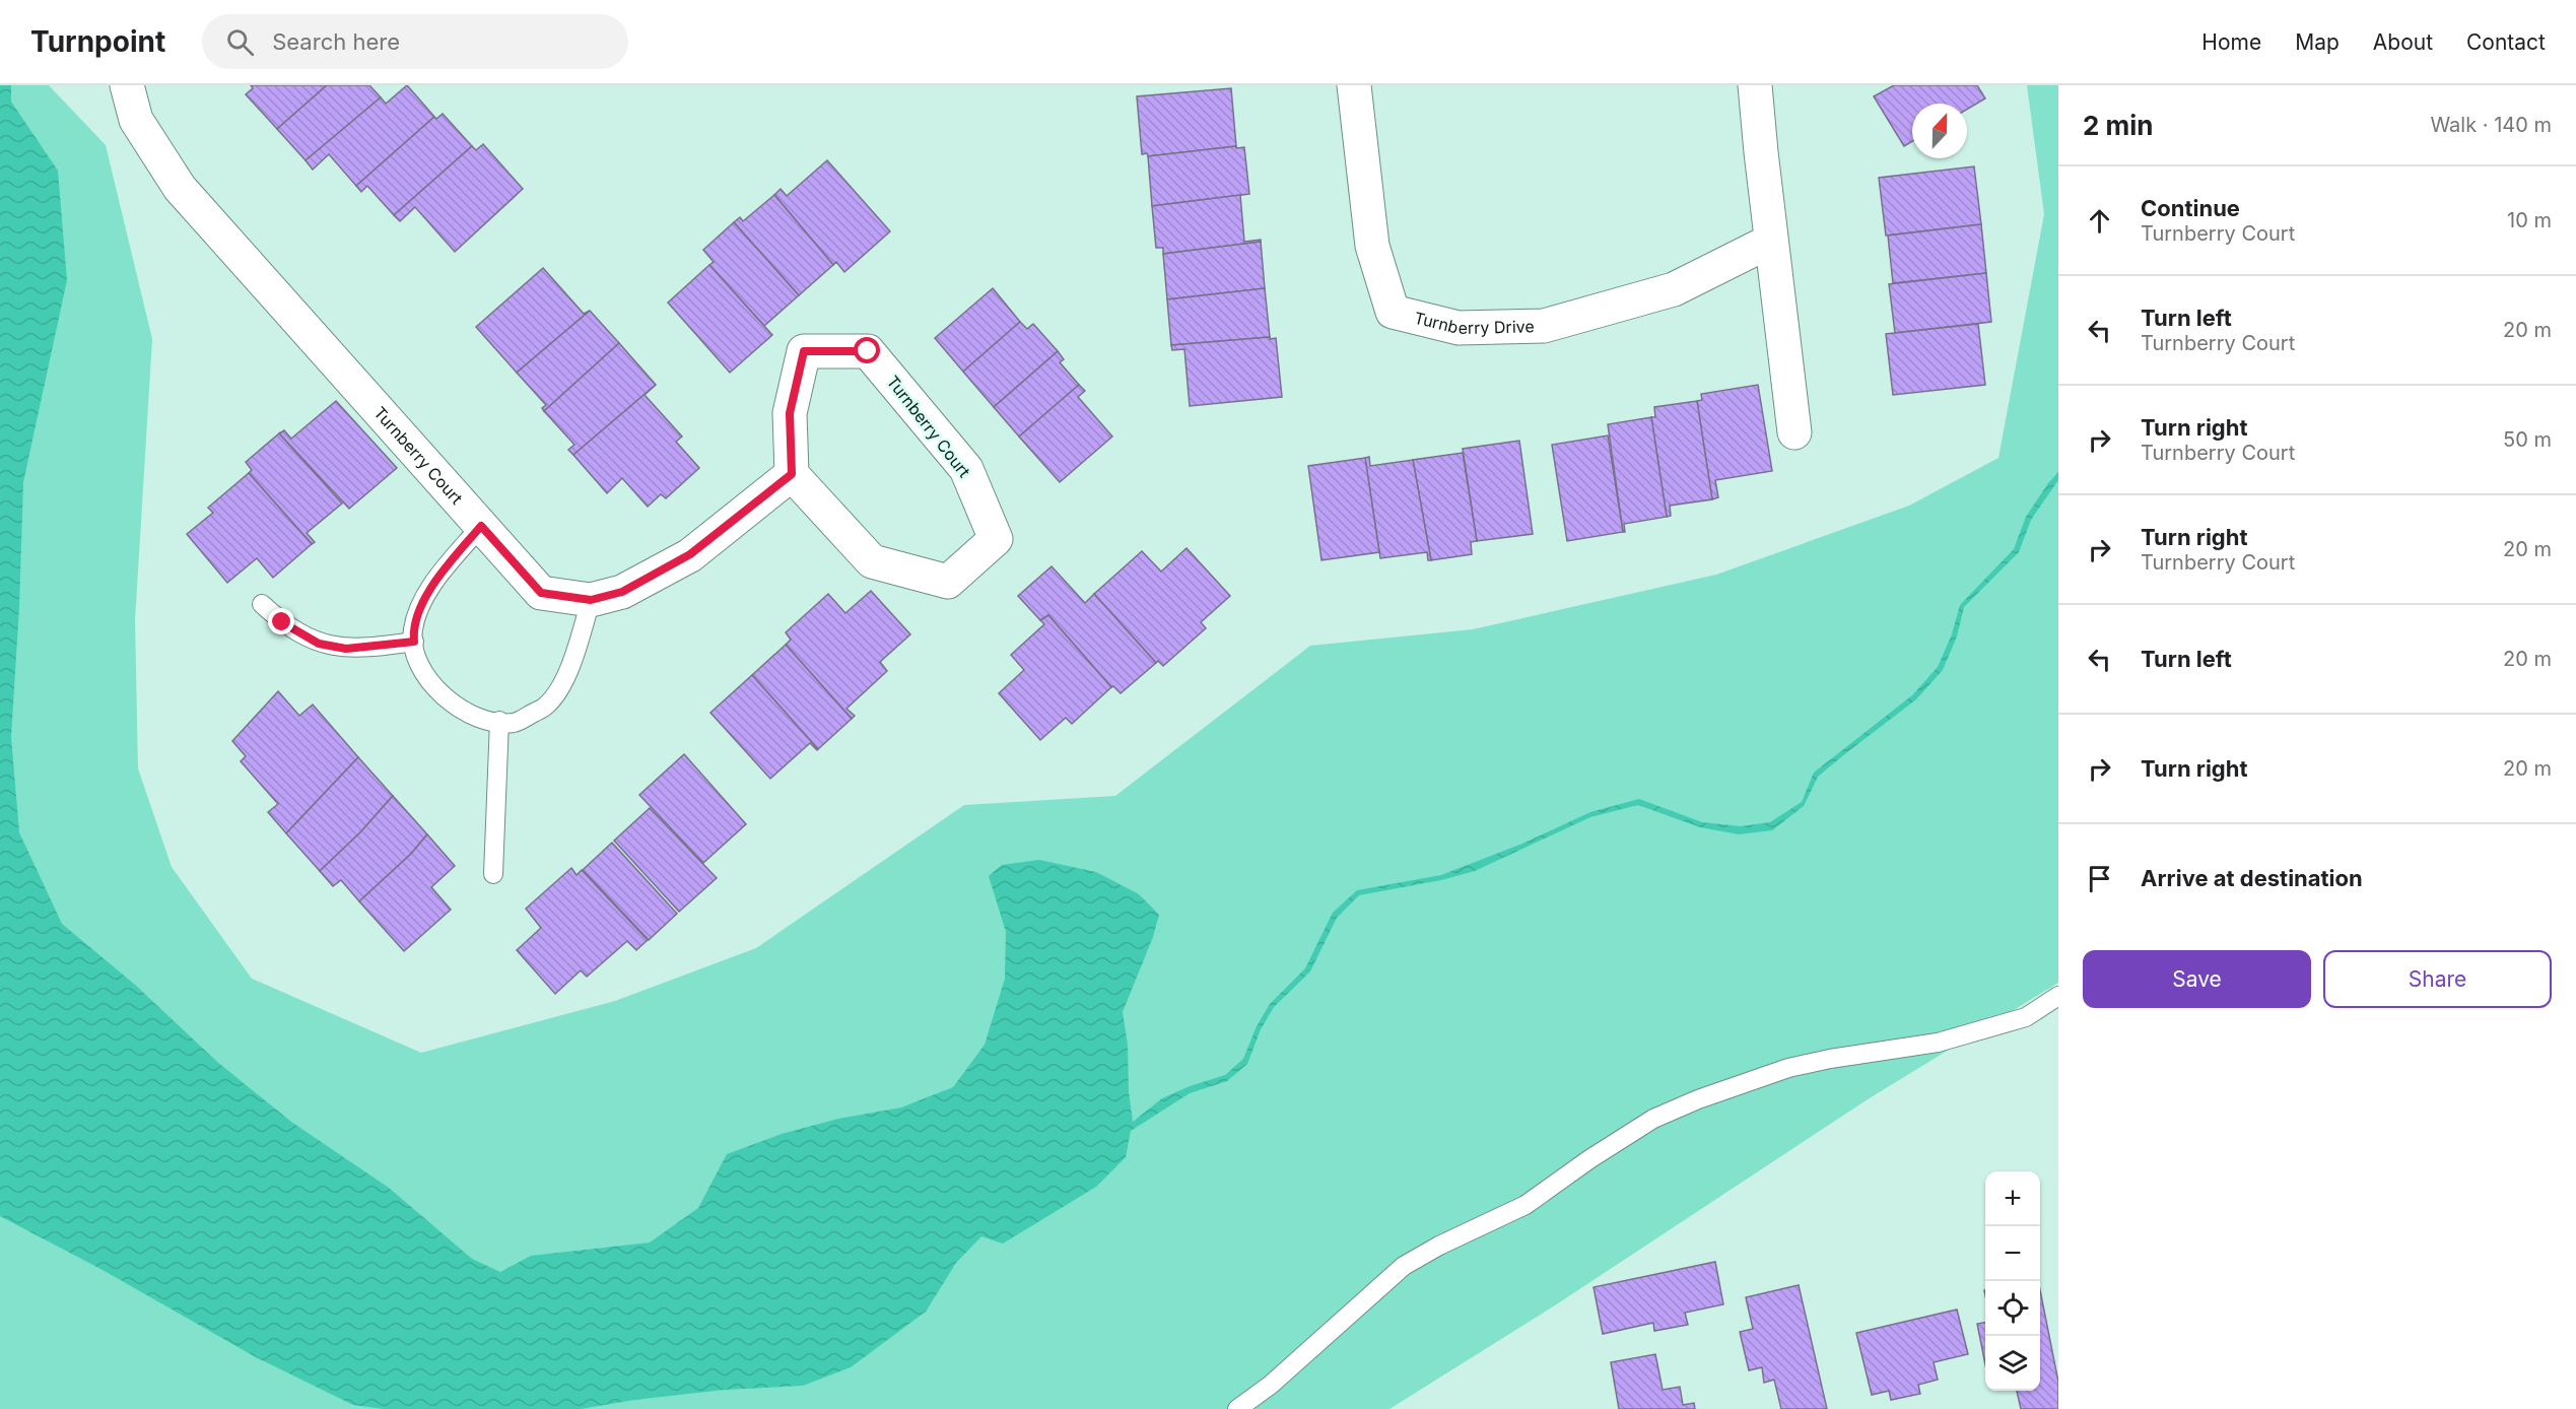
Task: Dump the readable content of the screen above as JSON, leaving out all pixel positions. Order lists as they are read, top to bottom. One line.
{"streets":{"street":["Turnberry Drive","Turnberry Court"]},"north":"top","page":{"header":"Turnpoint","search":"Search here","nav":["Home","Map","About","Contact"],"heading":["2 min","Walk · 140 m"],"list":[["Continue","Turnberry Court","10 m"],["Turn left","Turnberry Court","20 m"],["Turn right","Turnberry Court","50 m"],["Turn right","Turnberry Court","20 m"],["Turn left","20 m"],["Turn right","20 m"],"Arrive at destination"],"buttons":["Save","Share"],"map_buttons":["+","−"]}}
